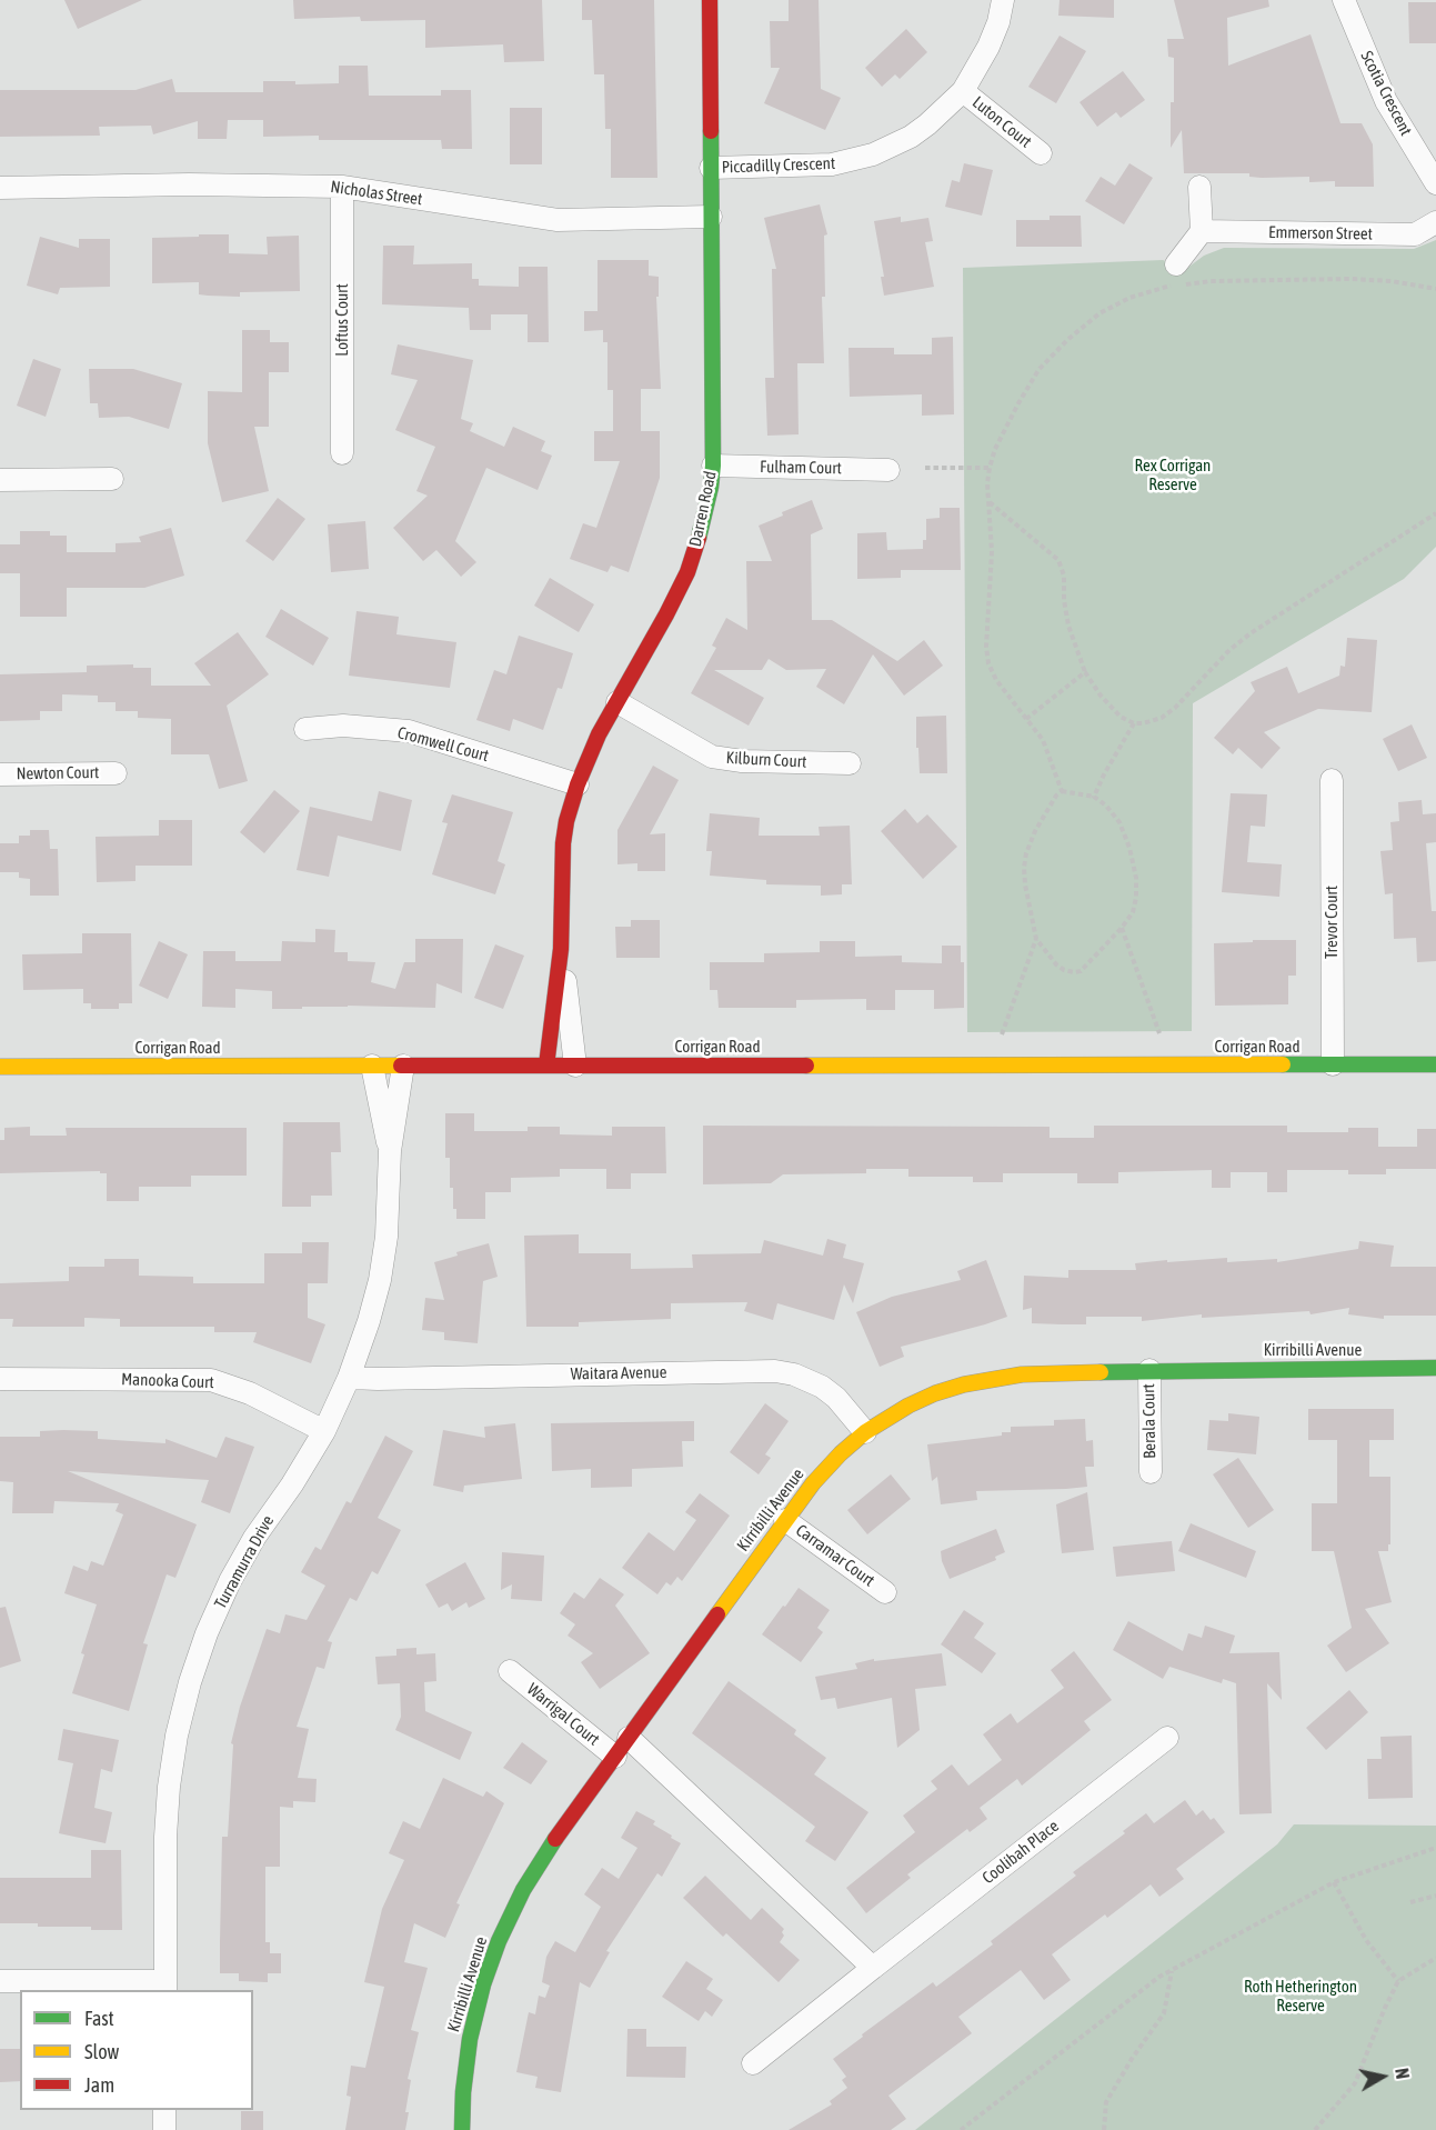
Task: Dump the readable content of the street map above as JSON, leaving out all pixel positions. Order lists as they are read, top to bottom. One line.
{"streets":{"street":["Scotia Crescent","Luton Court","Piccadilly Crescent","Nicholas Street","Emmerson Street","Loftus Court","Fulham Court","Darren Road","Cromwell Court","Kilburn Court","Newton Court","Trevor Court","Corrigan Road","Kirribilli Avenue","Waitara Avenue","Manooka Court","Berala Court","Carramar Court","Turramurra Drive","Warrigal Court","Coolibah Place"]},"crossings":[["Luton Court","Piccadilly Crescent"],["Piccadilly Crescent","Darren Road"],["Nicholas Street","Loftus Court"],["Nicholas Street","Darren Road"],["Fulham Court","Darren Road"],["Darren Road","Cromwell Court"],["Darren Road","Kilburn Court"],["Darren Road","Corrigan Road"],["Trevor Court","Corrigan Road"],["Corrigan Road","Turramurra Drive"],["Kirribilli Avenue","Waitara Avenue"],["Kirribilli Avenue","Berala Court"],["Kirribilli Avenue","Carramar Court"],["Kirribilli Avenue","Warrigal Court"],["Waitara Avenue","Turramurra Drive"],["Manooka Court","Turramurra Drive"]],"parks":["Rex Corrigan Reserve","Roth Hetherington Reserve"],"legend":["Fast","Slow","Jam"],"north":"right"}
